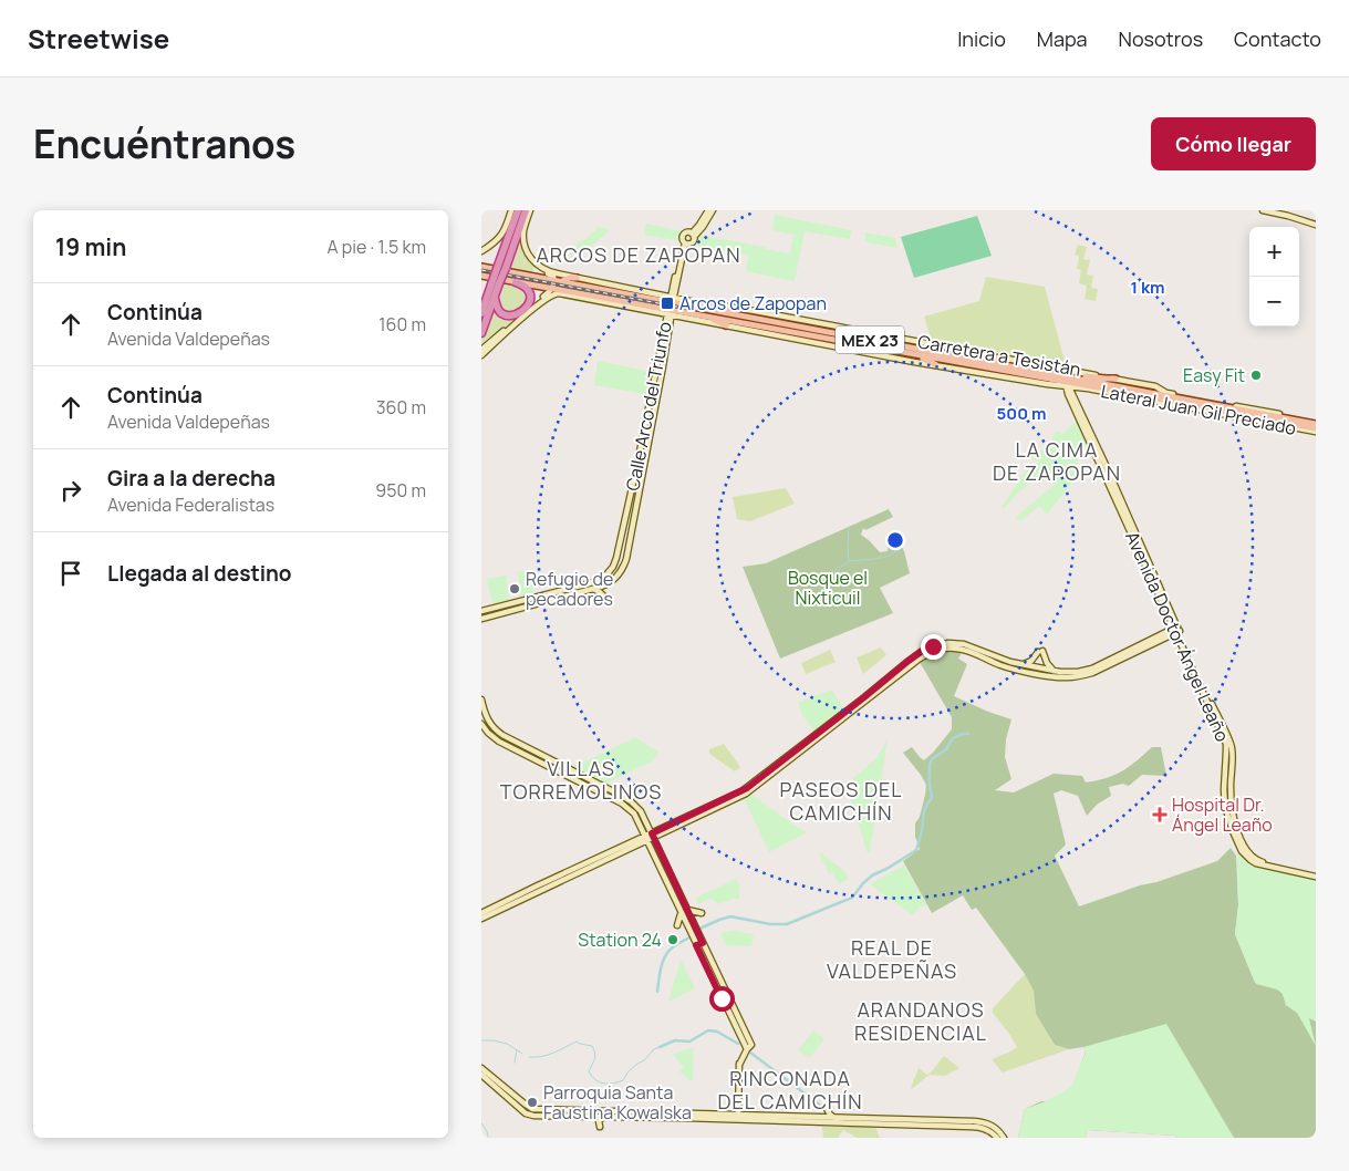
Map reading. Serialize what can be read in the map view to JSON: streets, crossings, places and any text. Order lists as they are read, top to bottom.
{
  "streets": {
    "main road": ["MEX 23", "Carretera a Tesistán"],
    "street": ["Calle Arco del Triunfo", "Lateral Juan Gil Preciado", "Avenida Doctor Ángel Leaño"]
  },
  "crossings": [
    ["MEX 23", "Carretera a Tesistán"],
    ["Carretera a Tesistán", "Calle Arco del Triunfo"],
    ["Carretera a Tesistán", "Lateral Juan Gil Preciado"],
    ["Carretera a Tesistán", "Avenida Doctor Ángel Leaño"]
  ],
  "districts": [
    "ARCOS DE ZAPOPAN",
    "LA CIMA DE ZAPOPAN",
    "VILLAS TORREMOLINOS",
    "PASEOS DEL CAMICHÍN",
    "REAL DE VALDEPEÑAS",
    "ARANDANOS RESIDENCIAL",
    "RINCONADA DEL CAMICHÍN"
  ],
  "parks": ["Bosque el Nixticuil"],
  "places": {
    "transit": ["Arcos de Zapopan"],
    "other": [
      "Easy Fit",
      "Refugio de pecadores",
      "Station 24",
      "Parroquia Santa Faustina Kowalska"
    ],
    "health": ["Hospital Dr. Ángel Leaño"]
  },
  "page": {
    "header": "Streetwise",
    "nav": [
      "Inicio",
      "Mapa",
      "Nosotros",
      "Contacto"
    ],
    "title": "Encuéntranos",
    "buttons": "Cómo llegar",
    "heading": ["19 min", "A pie · 1.5 km"],
    "map_buttons": ["+", "−"],
    "list": [
      ["Continúa", "Avenida Valdepeñas", "160 m"],
      ["Continúa", "Avenida Valdepeñas", "360 m"],
      ["Gira a la derecha", "Avenida Federalistas", "950 m"],
      "Llegada al destino"
    ]
  },
  "rings": ["1 km", "500 m"]
}
